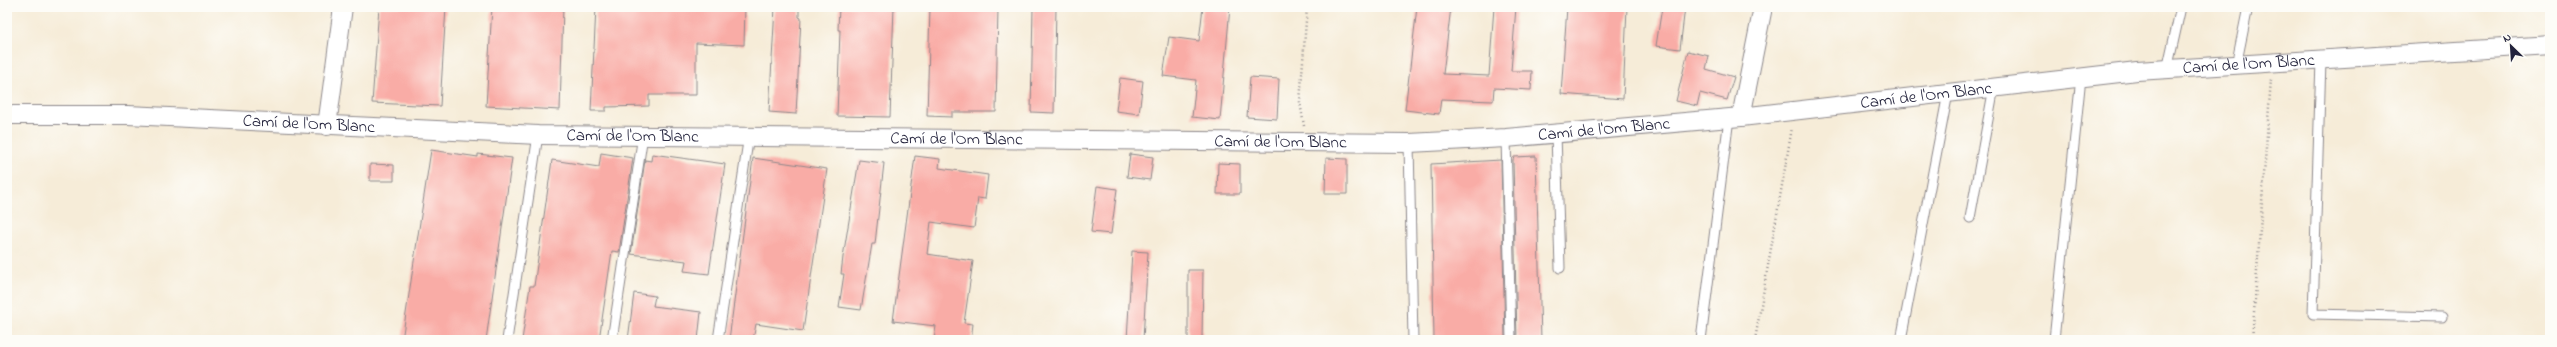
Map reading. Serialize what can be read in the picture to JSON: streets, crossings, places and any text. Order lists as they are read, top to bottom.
{
  "streets": {
    "street": ["Camí de l'Om Blanc"]
  },
  "north": "top left"
}
